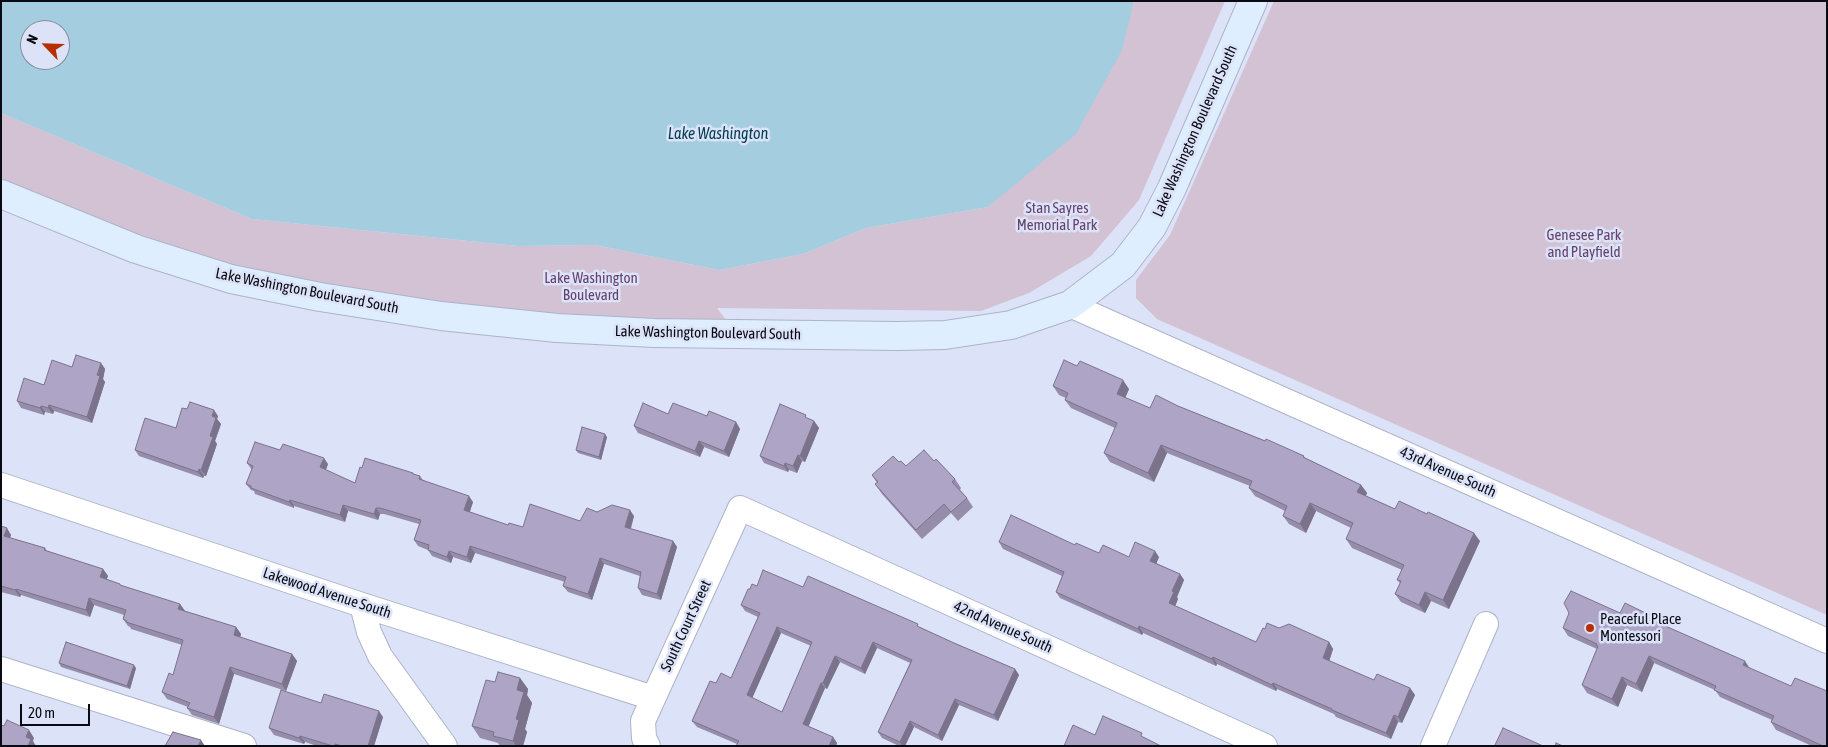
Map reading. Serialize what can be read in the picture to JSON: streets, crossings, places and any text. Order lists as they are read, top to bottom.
{
  "streets": {
    "main road": ["Lake Washington Boulevard South"],
    "street": [
      "43rd Avenue South",
      "Lakewood Avenue South",
      "South Court Street",
      "42nd Avenue South"
    ]
  },
  "crossings": [
    ["Lake Washington Boulevard South", "43rd Avenue South"],
    ["Lakewood Avenue South", "South Court Street"],
    ["South Court Street", "42nd Avenue South"]
  ],
  "water": ["Lake Washington"],
  "parks": ["Stan Sayres Memorial Park", "Genesee Park and Playfield", "Lake Washington Boulevard"],
  "places": ["Peaceful Place Montessori"],
  "scale_bar": "20 m",
  "north": "top left"
}
